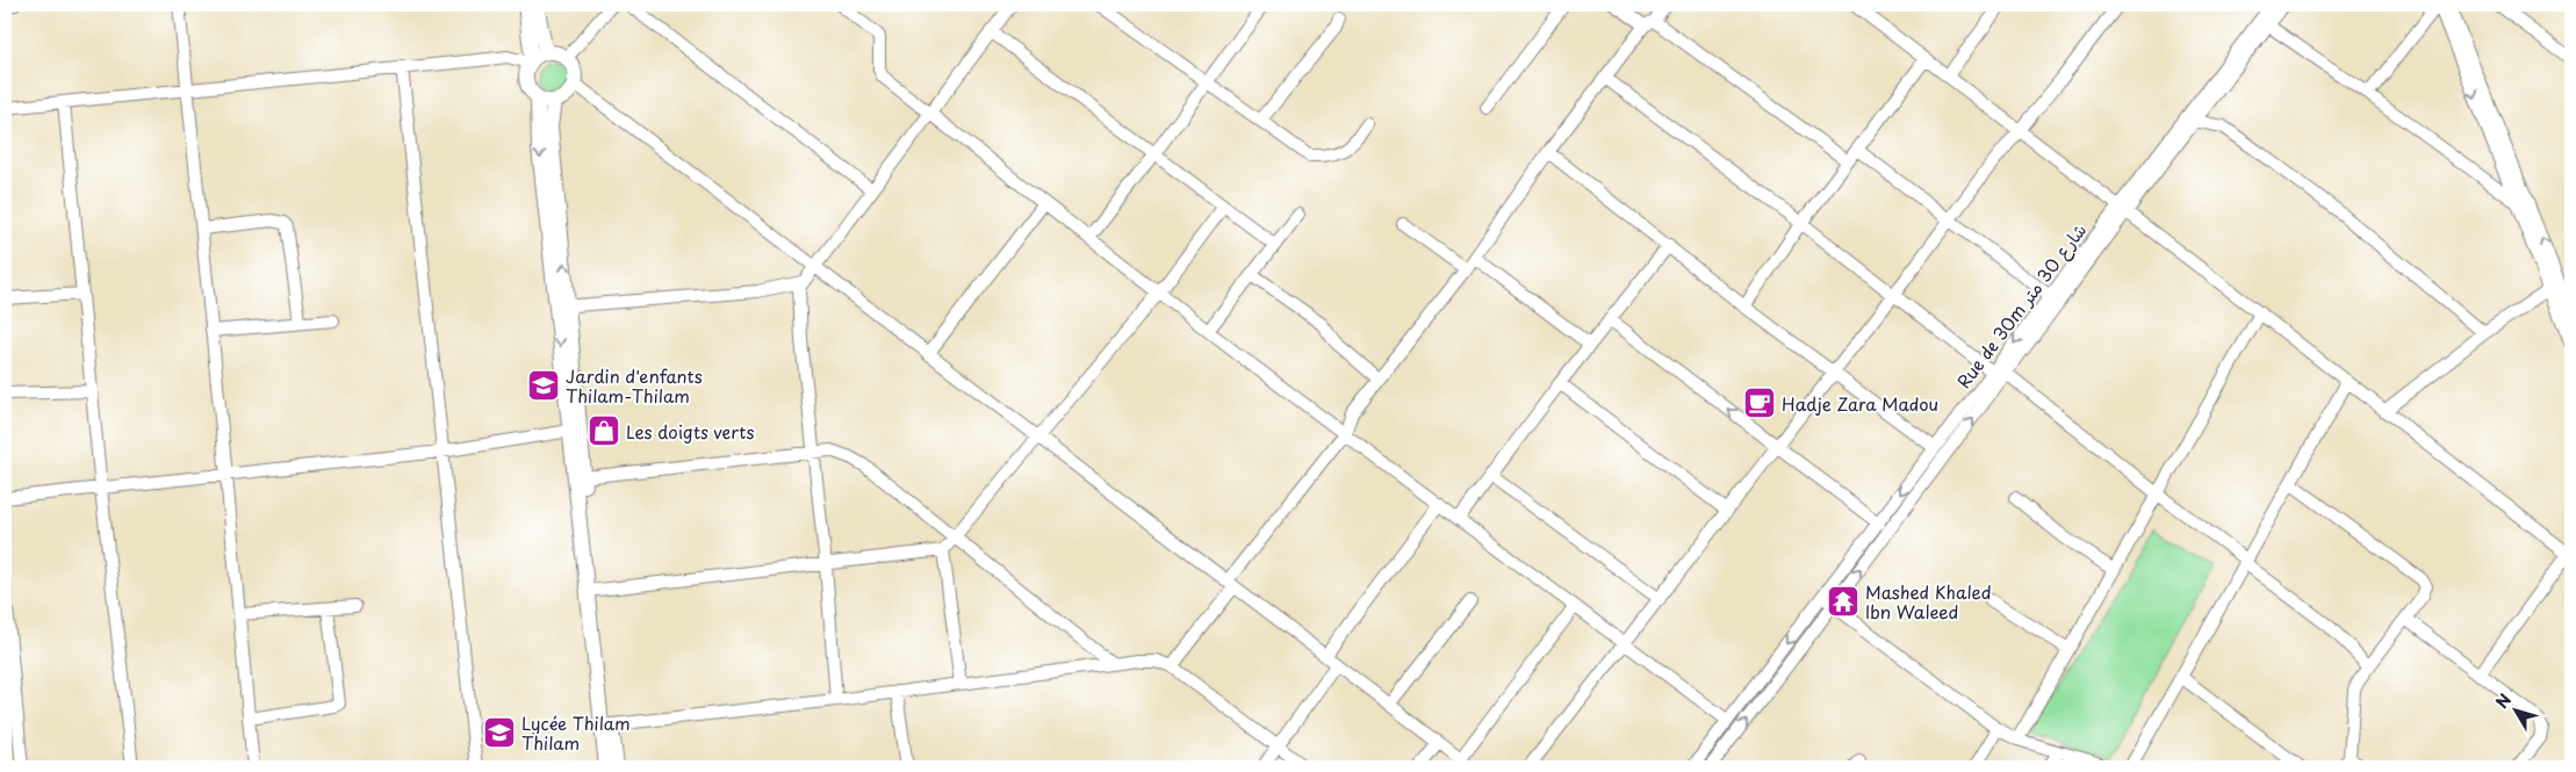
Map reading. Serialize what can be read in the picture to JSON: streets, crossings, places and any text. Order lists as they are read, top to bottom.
{
  "streets": {
    "street": ["Rue de 30m شارع 30 متر"]
  },
  "places": {
    "school or university": ["Jardin d'enfants Thilam-Thilam", "Lycée Thilam Thilam"],
    "cafe": ["Hadje Zara Madou"],
    "shop": ["Les doigts verts"],
    "temple": ["Mashed Khaled Ibn Waleed"]
  },
  "north": "top left"
}
